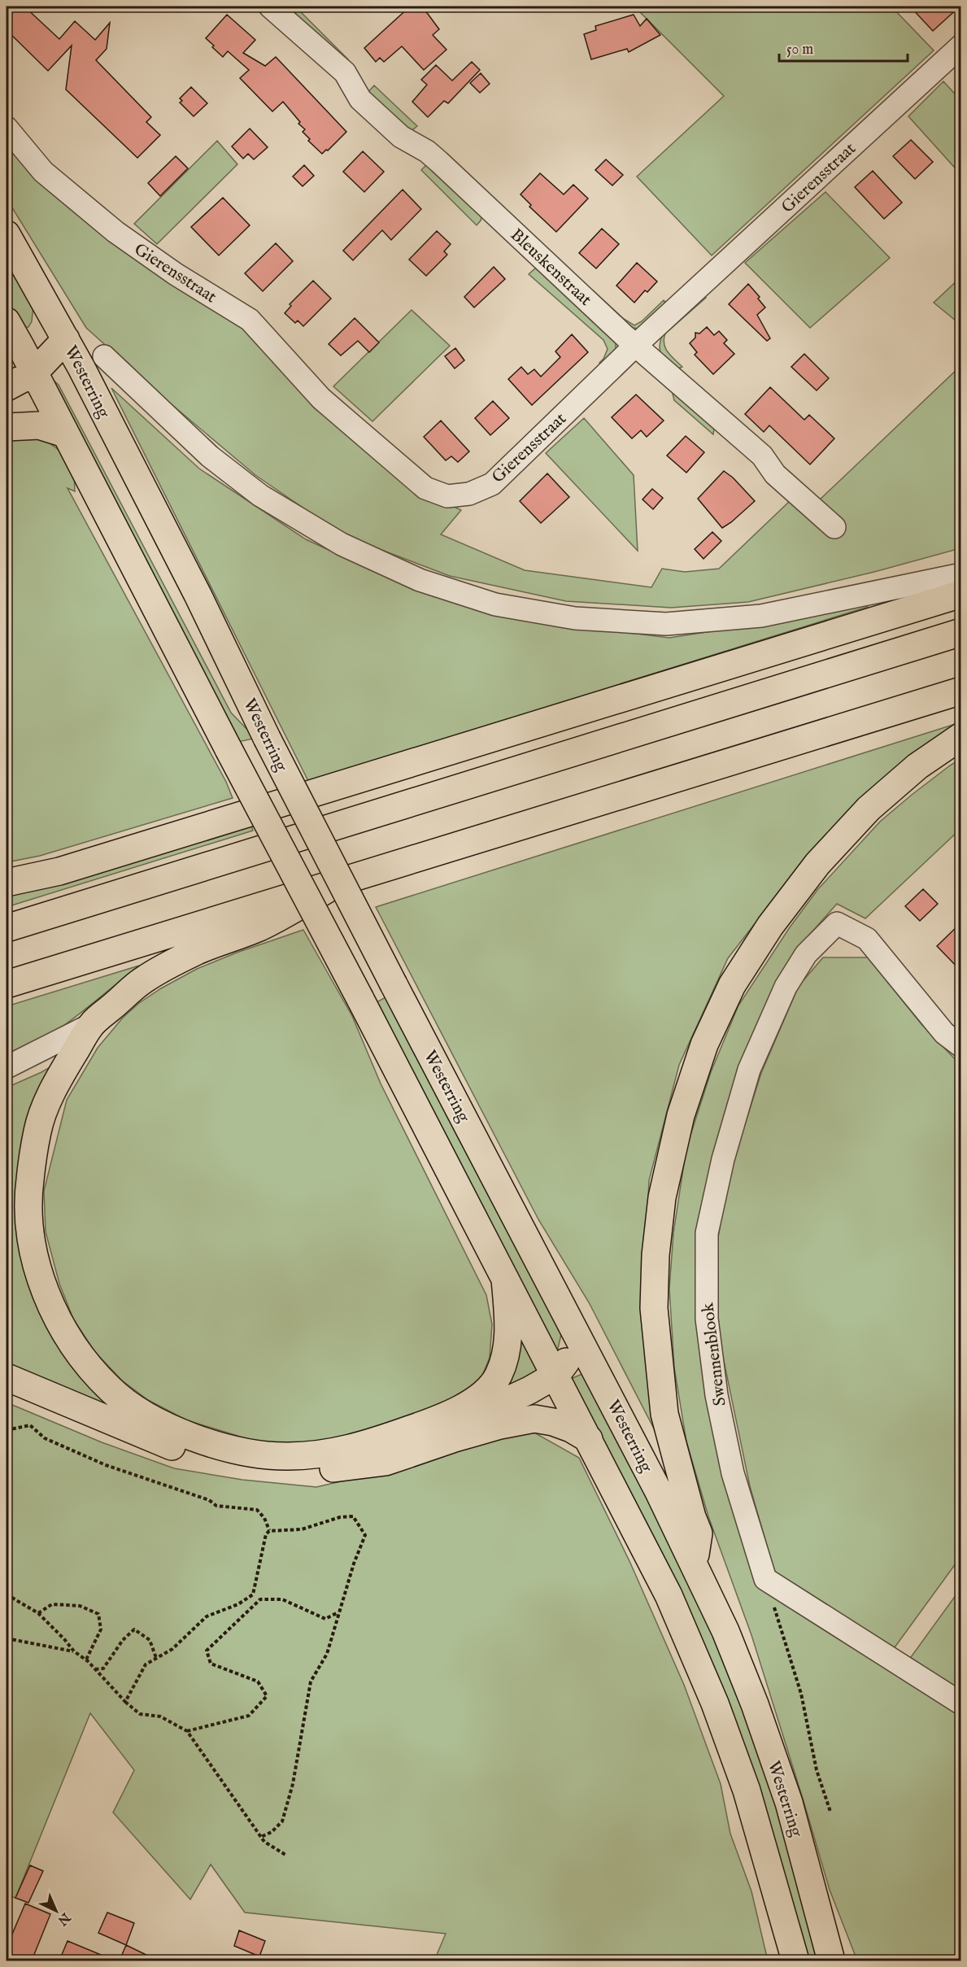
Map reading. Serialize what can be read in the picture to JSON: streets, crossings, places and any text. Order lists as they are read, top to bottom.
{
  "streets": {
    "highway": ["Westerring"],
    "street": ["Gierensstraat", "Bleuskenstraat", "Swennenblook"]
  },
  "crossings": [
    ["Gierensstraat", "Bleuskenstraat"]
  ],
  "scale_bar": "50 m",
  "north": "bottom right"
}
